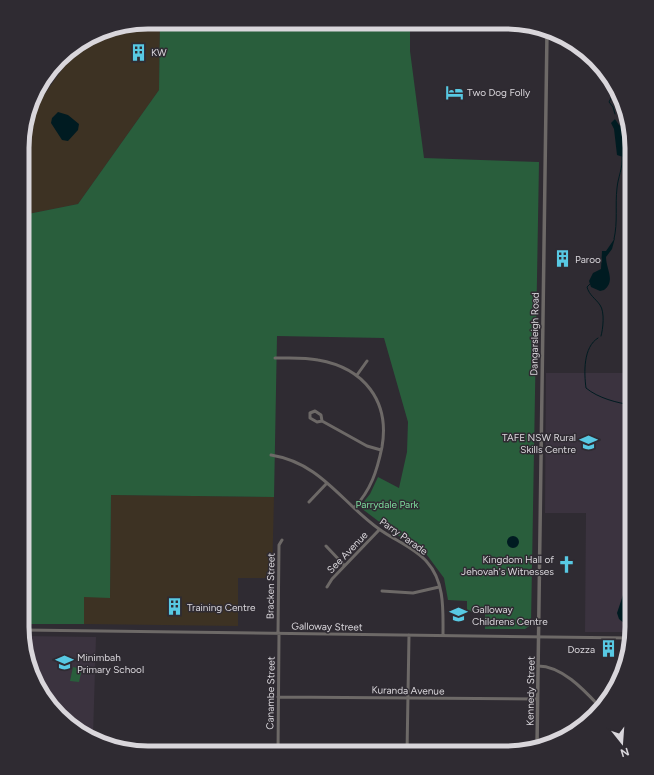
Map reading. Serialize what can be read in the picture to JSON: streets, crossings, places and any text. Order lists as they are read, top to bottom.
{
  "streets": {
    "street": [
      "Dangarsleigh Road",
      "Parry Parade",
      "See Avenue",
      "Bracken Street",
      "Galloway Street",
      "Kuranda Avenue",
      "Kennedy Street",
      "Canambe Street"
    ]
  },
  "crossings": [
    ["Dangarsleigh Road", "Galloway Street"],
    ["Dangarsleigh Road", "Kennedy Street"],
    ["Parry Parade", "See Avenue"],
    ["Parry Parade", "Galloway Street"],
    ["Bracken Street", "Galloway Street"],
    ["Bracken Street", "Canambe Street"],
    ["Galloway Street", "Kennedy Street"],
    ["Galloway Street", "Canambe Street"],
    ["Kuranda Avenue", "Kennedy Street"],
    ["Kuranda Avenue", "Canambe Street"]
  ],
  "parks": ["Parrydale Park"],
  "places": {
    "building": [
      "KW",
      "Paroo",
      "Training Centre",
      "Dozza"
    ],
    "hotel": ["Two Dog Folly"],
    "school or university": ["TAFE NSW Rural Skills Centre", "Galloway Childrens Centre", "Minimbah Primary School"],
    "church": ["Kingdom Hall of Jehovah's Witnesses"]
  },
  "north": "bottom"
}
